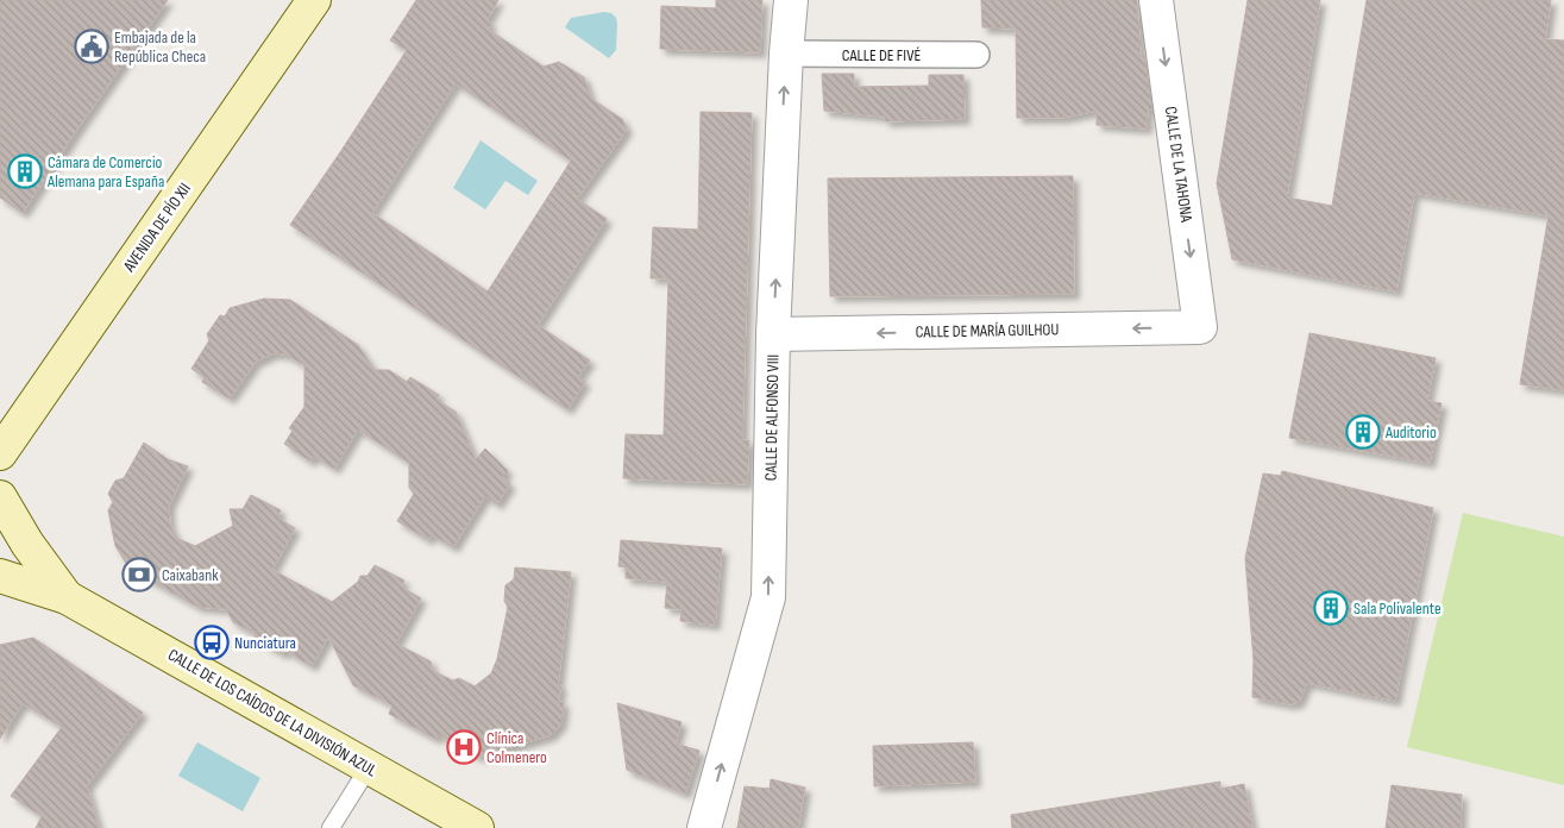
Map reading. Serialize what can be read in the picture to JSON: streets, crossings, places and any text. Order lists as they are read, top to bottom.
{
  "streets": {
    "main road": ["AVENIDA DE PÍO XII", "CALLE DE LOS CAÍDOS DE LA DIVISIÓN AZUL"],
    "street": [
      "CALLE DE FIVÉ",
      "CALLE DE LA TAHONA",
      "CALLE DE MARÍA GUILHOU",
      "CALLE DE ALFONSO VIII"
    ]
  },
  "crossings": [
    ["CALLE DE FIVÉ", "CALLE DE ALFONSO VIII"],
    ["CALLE DE LA TAHONA", "CALLE DE MARÍA GUILHOU"],
    ["CALLE DE MARÍA GUILHOU", "CALLE DE ALFONSO VIII"]
  ],
  "one_way": ["CALLE DE LA TAHONA", "CALLE DE MARÍA GUILHOU", "CALLE DE ALFONSO VIII"],
  "places": {
    "public building": ["Embajada de la República Checa"],
    "building": ["Cámara de Comercio Alemana para España", "Auditorio", "Sala Polivalente"],
    "bank": ["Caixabank"],
    "bus stop": ["Nunciatura"],
    "hospital": ["Clínica Colmenero"]
  }
}
